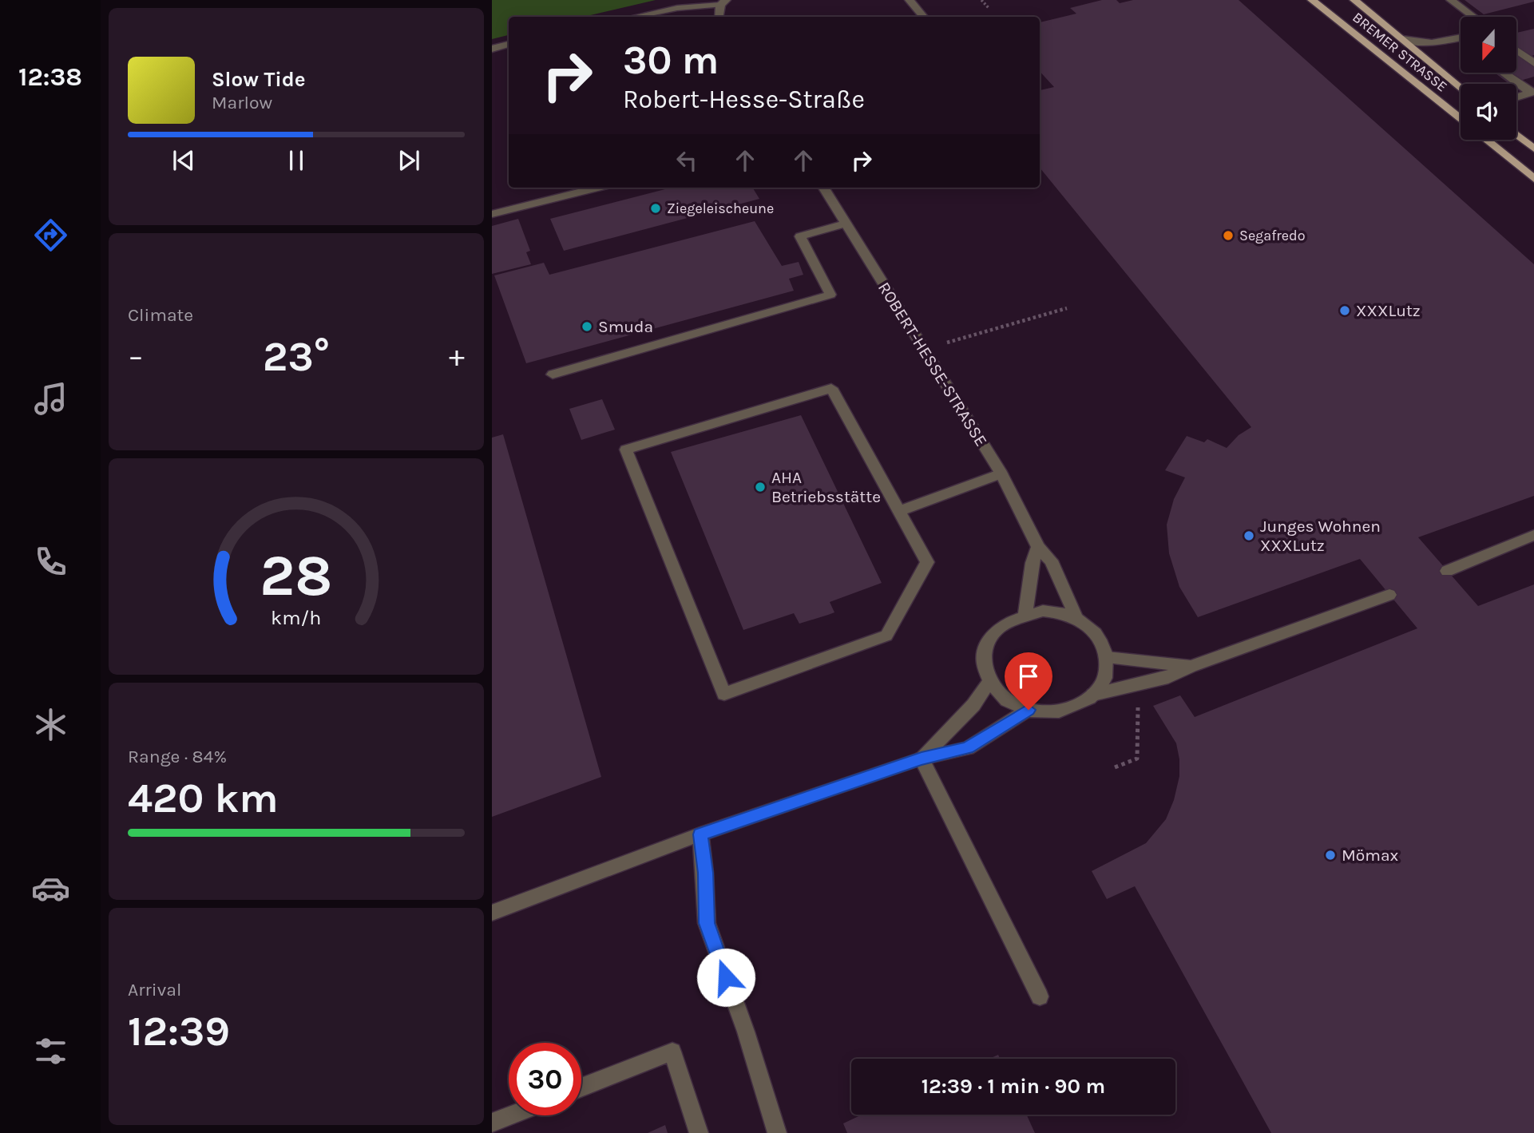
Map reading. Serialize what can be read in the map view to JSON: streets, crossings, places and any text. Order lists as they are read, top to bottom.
{
  "streets": {
    "main road": ["BREMER STRASSE"],
    "street": ["ROBERT-HESSE-STRASSE"]
  },
  "places": [
    "Ziegeleischeune",
    "Segafredo",
    "XXXLutz",
    "Smuda",
    "AHA Betriebsstätte",
    "Junges Wohnen XXXLutz",
    "Mömax"
  ],
  "north": "bottom",
  "page": {
    "tabs": "12:38",
    "turn": ["30 m", "Robert-Hesse-Straße"],
    "song": ["Slow Tide", "Marlow"],
    "tile": [
      "Climate",
      ["Range · 84%", "420 km"],
      ["Arrival", "12:39"]
    ],
    "heat": ["−", "23°", "+"],
    "limit": "30",
    "trip": "12:39 · 1 min · 90 m",
    "gauge": ["28", "km/h"]
  }
}
